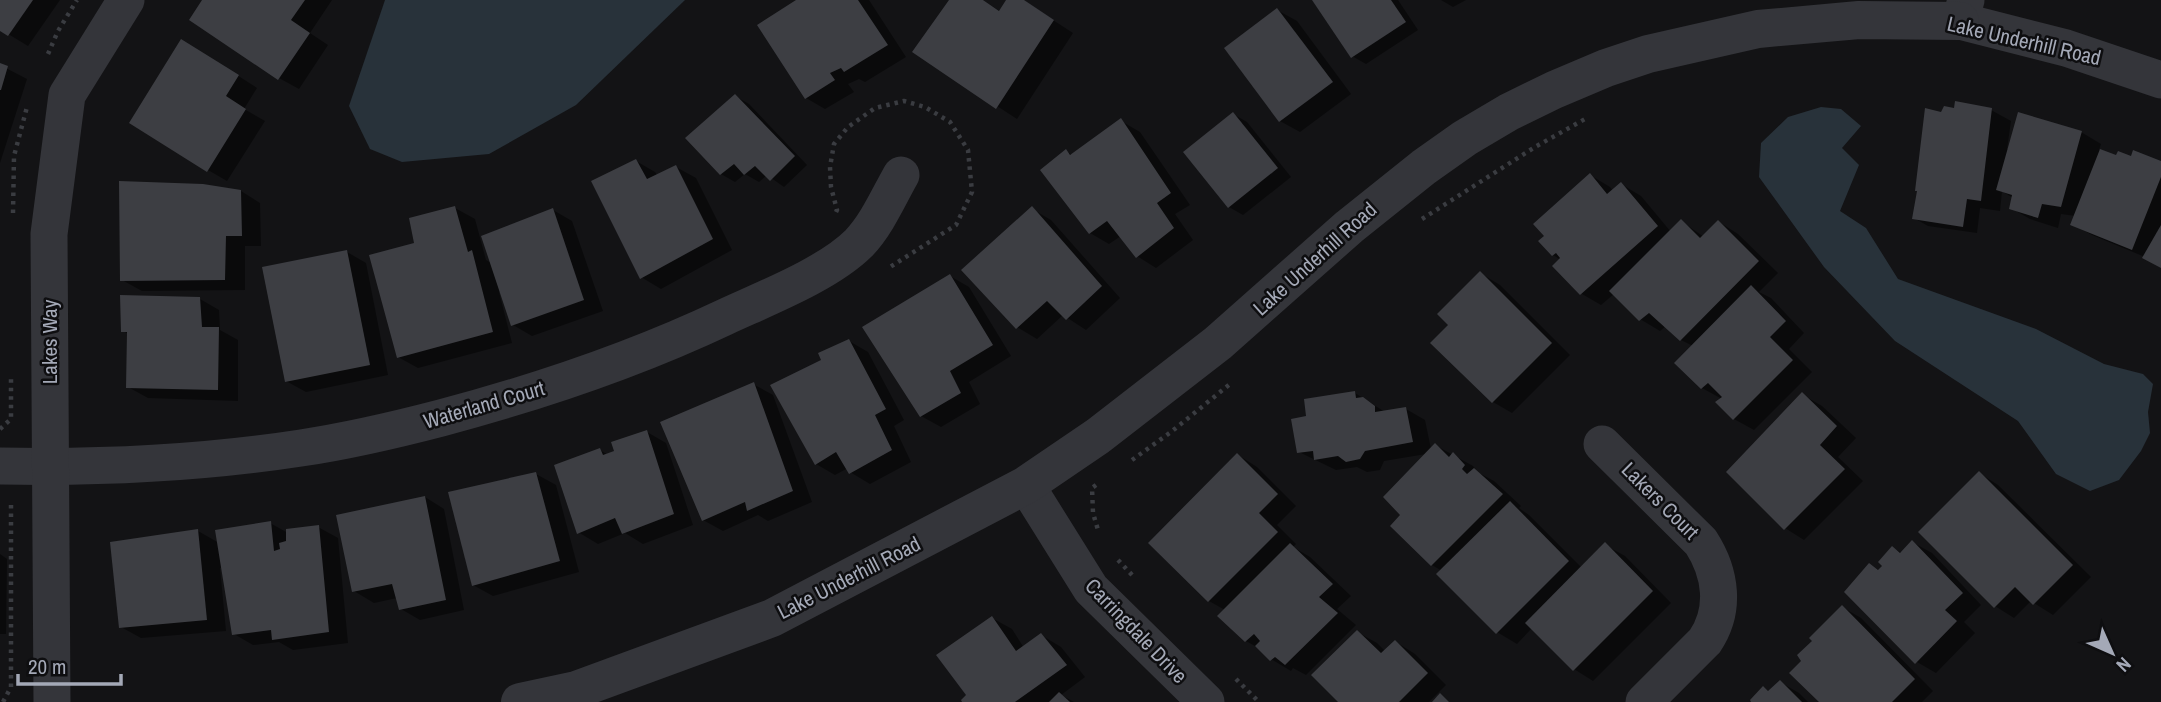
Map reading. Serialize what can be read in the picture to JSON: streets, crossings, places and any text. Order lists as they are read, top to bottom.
{
  "streets": {
    "street": [
      "Lake Underhill Road",
      "Lakes Way",
      "Waterland Court",
      "Lakers Court",
      "Carringdale Drive"
    ]
  },
  "crossings": [
    ["Lake Underhill Road", "Carringdale Drive"],
    ["Lakes Way", "Waterland Court"]
  ],
  "scale_bar": "20 m",
  "north": "bottom right"
}
